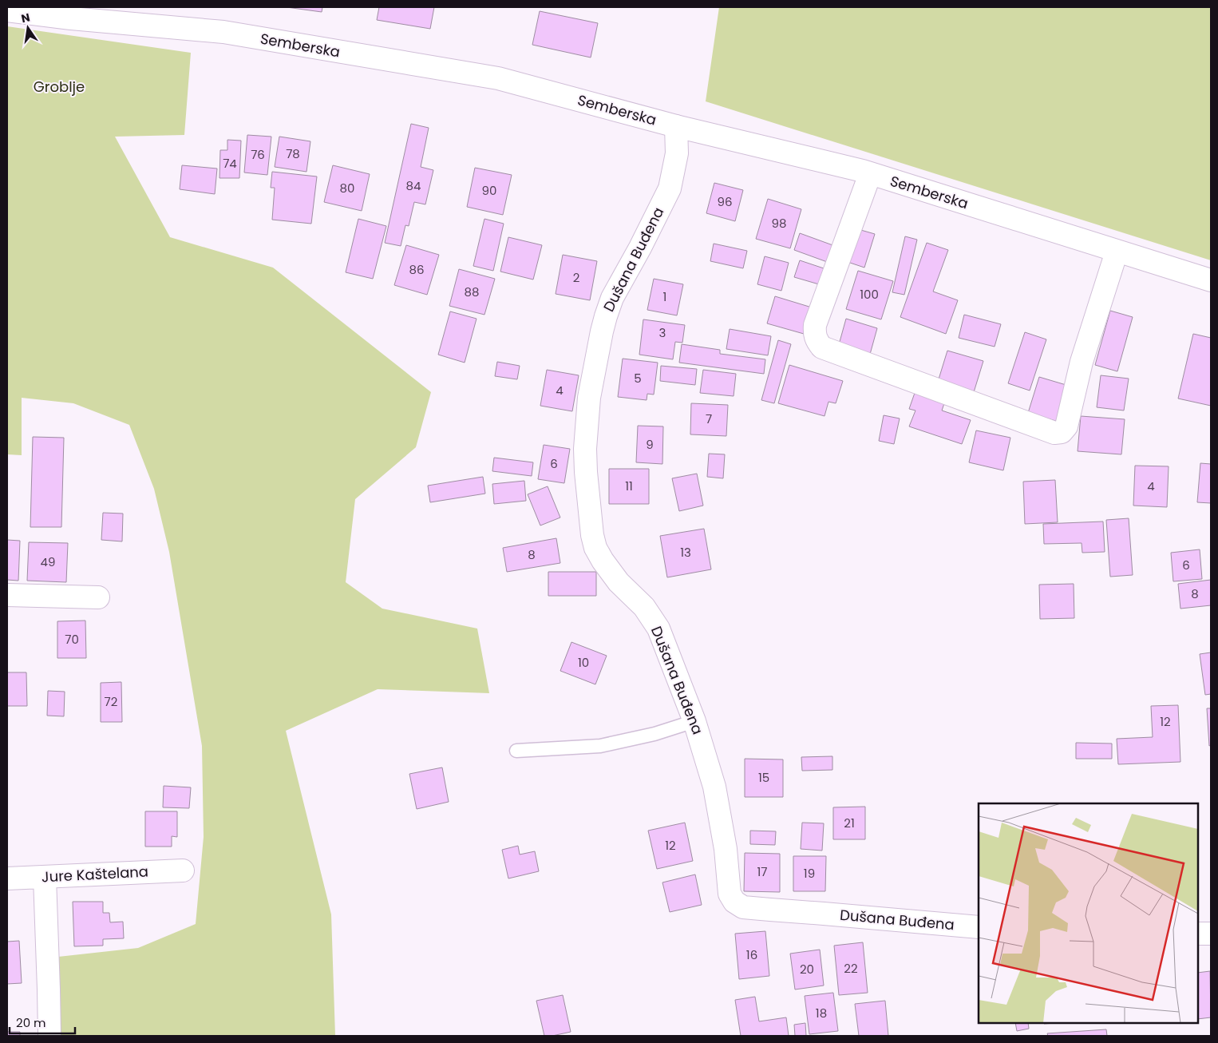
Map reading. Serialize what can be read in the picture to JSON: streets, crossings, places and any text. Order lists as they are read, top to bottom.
{
  "streets": {
    "street": ["Semberska", "Dušana Buđena", "Jure Kaštelana"]
  },
  "crossings": [
    ["Semberska", "Dušana Buđena"]
  ],
  "parks": ["Groblje"],
  "house_numbers": [
    "78",
    "76",
    "74",
    "84",
    "80",
    "90",
    "96",
    "98",
    "86",
    "2",
    "88",
    "100",
    "1",
    "3",
    "5",
    "4",
    "7",
    "9",
    "6",
    "11",
    "4",
    "13",
    "8",
    "49",
    "6",
    "8",
    "70",
    "10",
    "72",
    "12",
    "15",
    "21",
    "12",
    "17",
    "19",
    "16",
    "22",
    "20",
    "18"
  ],
  "scale_bar": "20 m",
  "north": "top"
}
